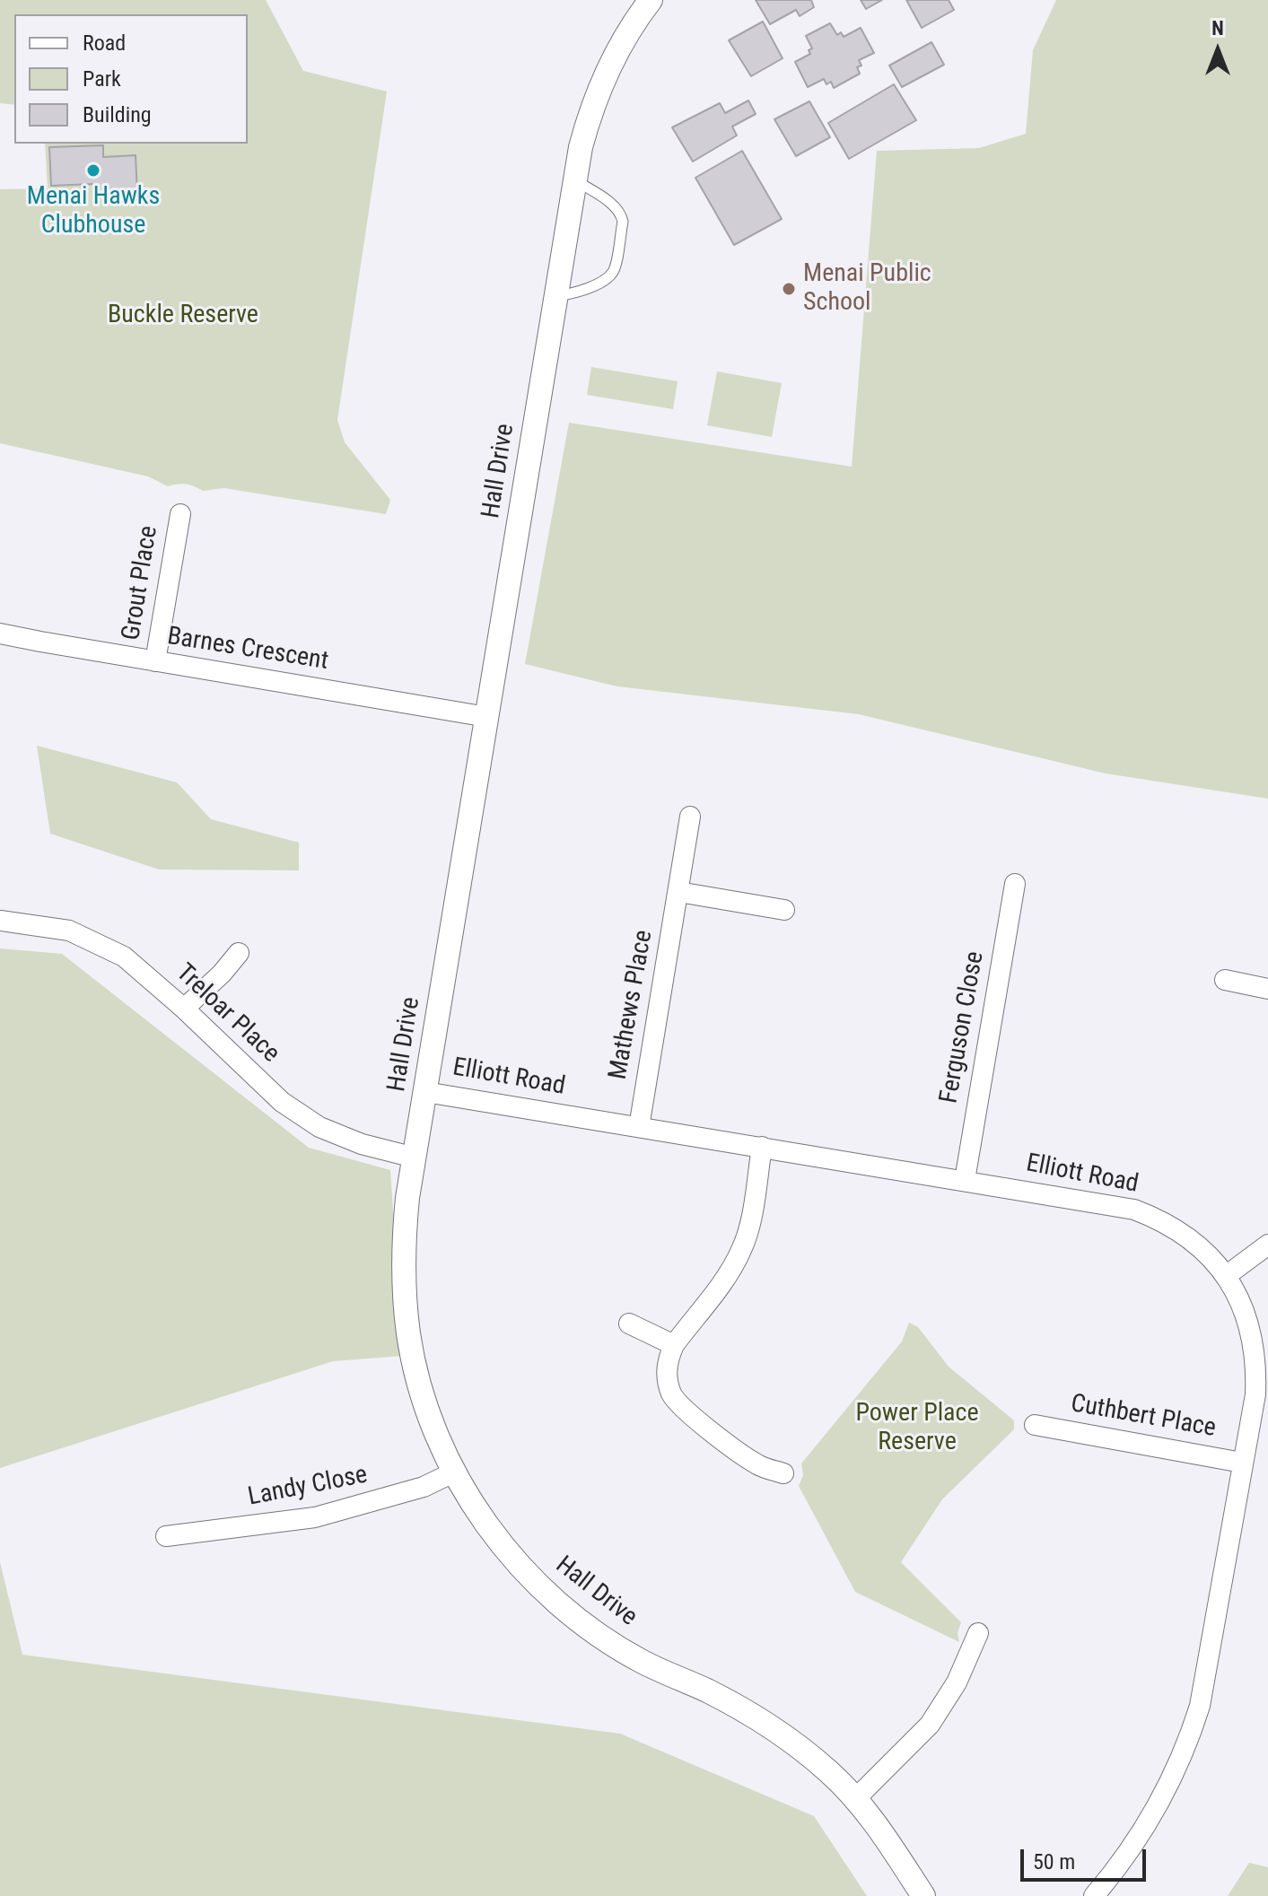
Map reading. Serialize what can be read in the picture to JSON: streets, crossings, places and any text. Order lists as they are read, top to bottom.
{
  "streets": {
    "street": [
      "Hall Drive",
      "Grout Place",
      "Barnes Crescent",
      "Mathews Place",
      "Treloar Place",
      "Ferguson Close",
      "Elliott Road",
      "Cuthbert Place",
      "Landy Close"
    ]
  },
  "crossings": [
    ["Hall Drive", "Barnes Crescent"],
    ["Hall Drive", "Treloar Place"],
    ["Hall Drive", "Elliott Road"],
    ["Hall Drive", "Landy Close"],
    ["Grout Place", "Barnes Crescent"],
    ["Mathews Place", "Elliott Road"],
    ["Ferguson Close", "Elliott Road"],
    ["Elliott Road", "Cuthbert Place"]
  ],
  "parks": ["Buckle Reserve", "Power Place Reserve"],
  "places": ["Menai Hawks Clubhouse", "Menai Public School"],
  "legend": ["Road", "Park", "Building"],
  "scale_bar": "50 m",
  "north": "top"
}
